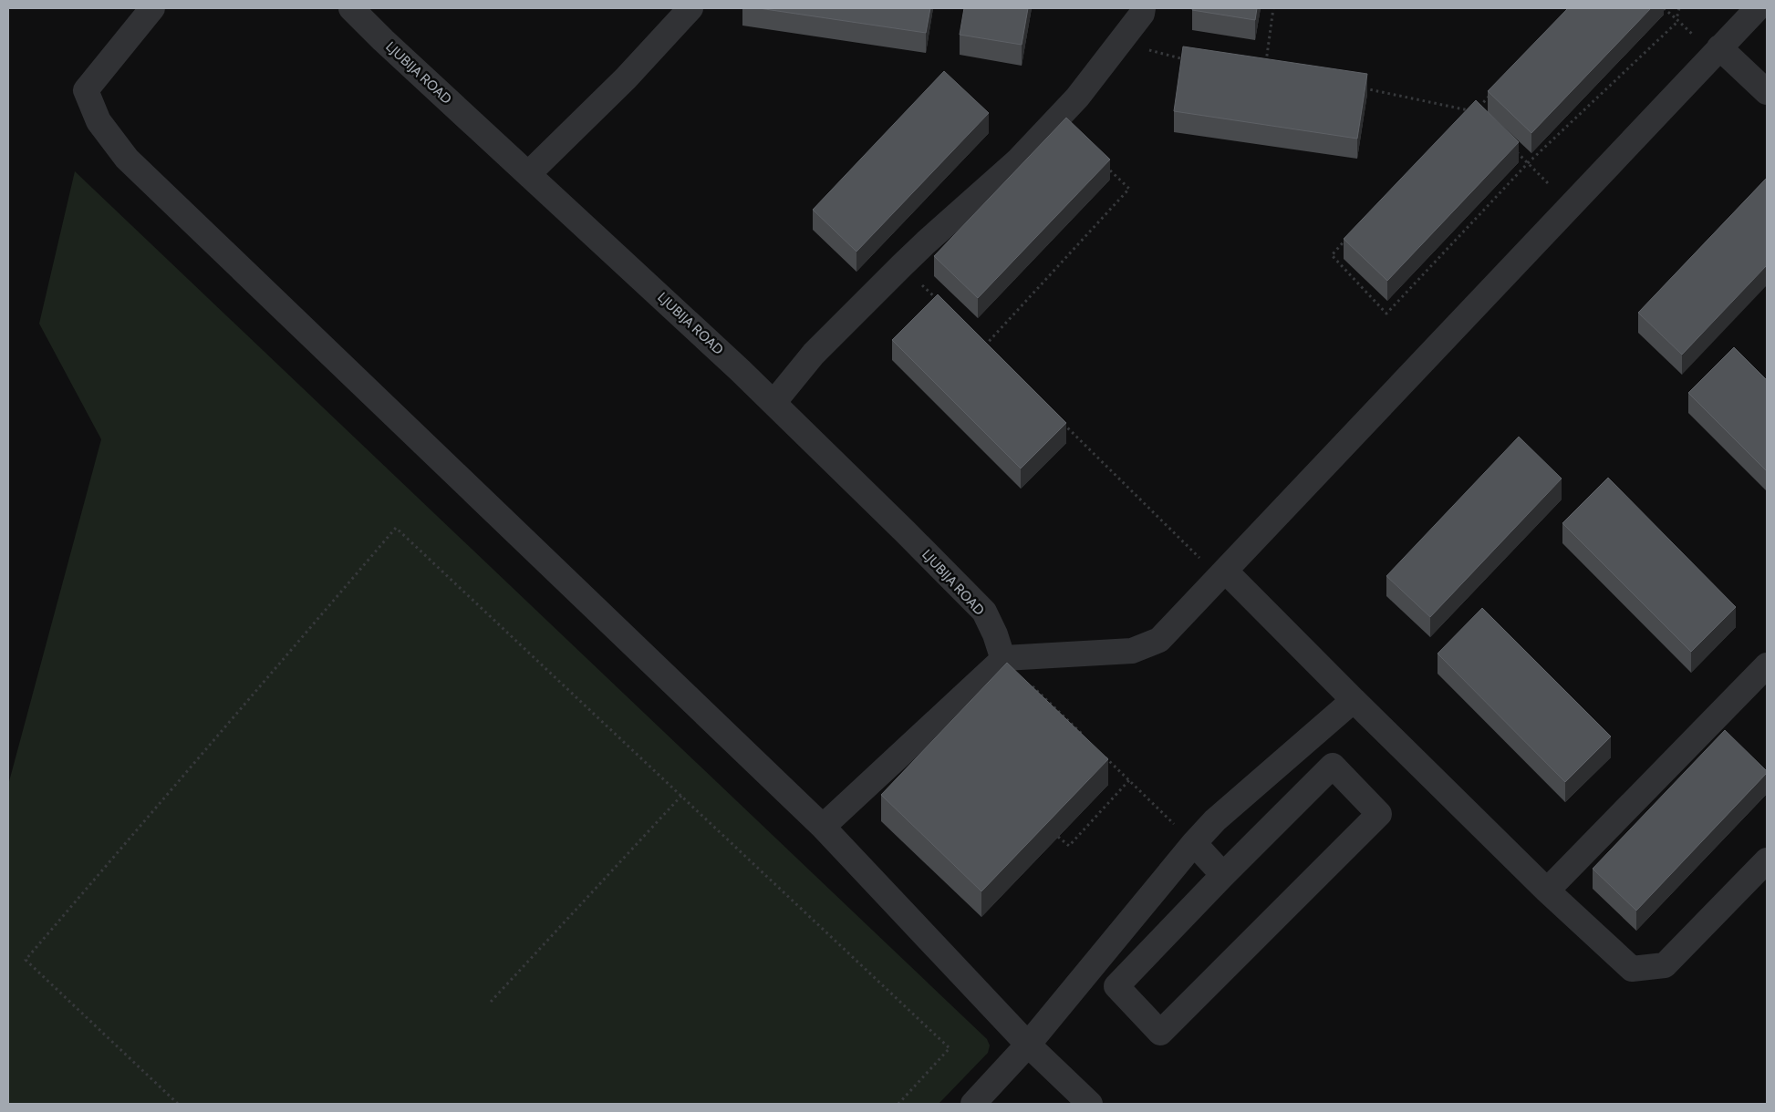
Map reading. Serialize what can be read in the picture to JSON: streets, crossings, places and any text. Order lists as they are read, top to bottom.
{
  "streets": {
    "lane": ["LJUBIJA ROAD"]
  }
}
